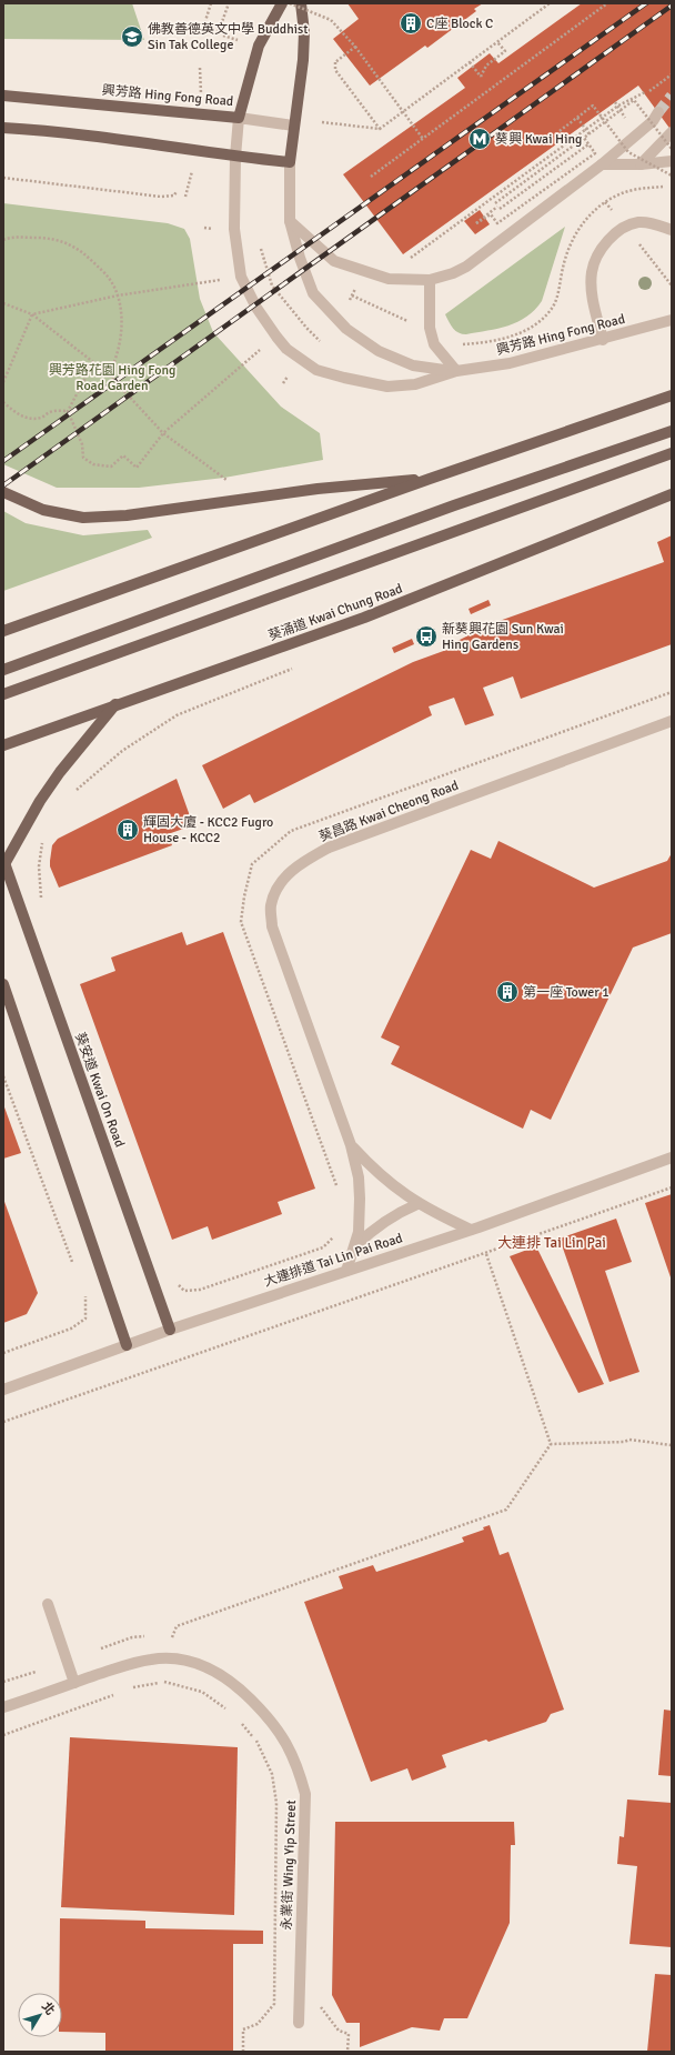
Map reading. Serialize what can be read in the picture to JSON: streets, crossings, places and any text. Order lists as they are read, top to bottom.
{
  "streets": {
    "main road": ["興芳路 Hing Fong Road", "葵涌道 Kwai Chung Road", "葵安道 Kwai On Road"],
    "street": ["葵昌路 Kwai Cheong Road", "大連排道 Tai Lin Pai Road", "永業街 Wing Yip Street"]
  },
  "crossings": [
    ["葵昌路 Kwai Cheong Road", "大連排道 Tai Lin Pai Road"],
    ["葵安道 Kwai On Road", "大連排道 Tai Lin Pai Road"]
  ],
  "districts": ["大連排 Tai Lin Pai"],
  "parks": ["興芳路花園 Hing Fong Road Garden"],
  "places": {
    "building": ["C座 Block C", "輝固大廈 - KCC2 Fugro House - KCC2", "第一座 Tower 1"],
    "school or university": ["佛教善德英文中學 Buddhist Sin Tak College"],
    "metro station": ["葵興 Kwai Hing"],
    "bus stop": ["新葵興花園 Sun Kwai Hing Gardens"]
  },
  "north": "top right"
}
